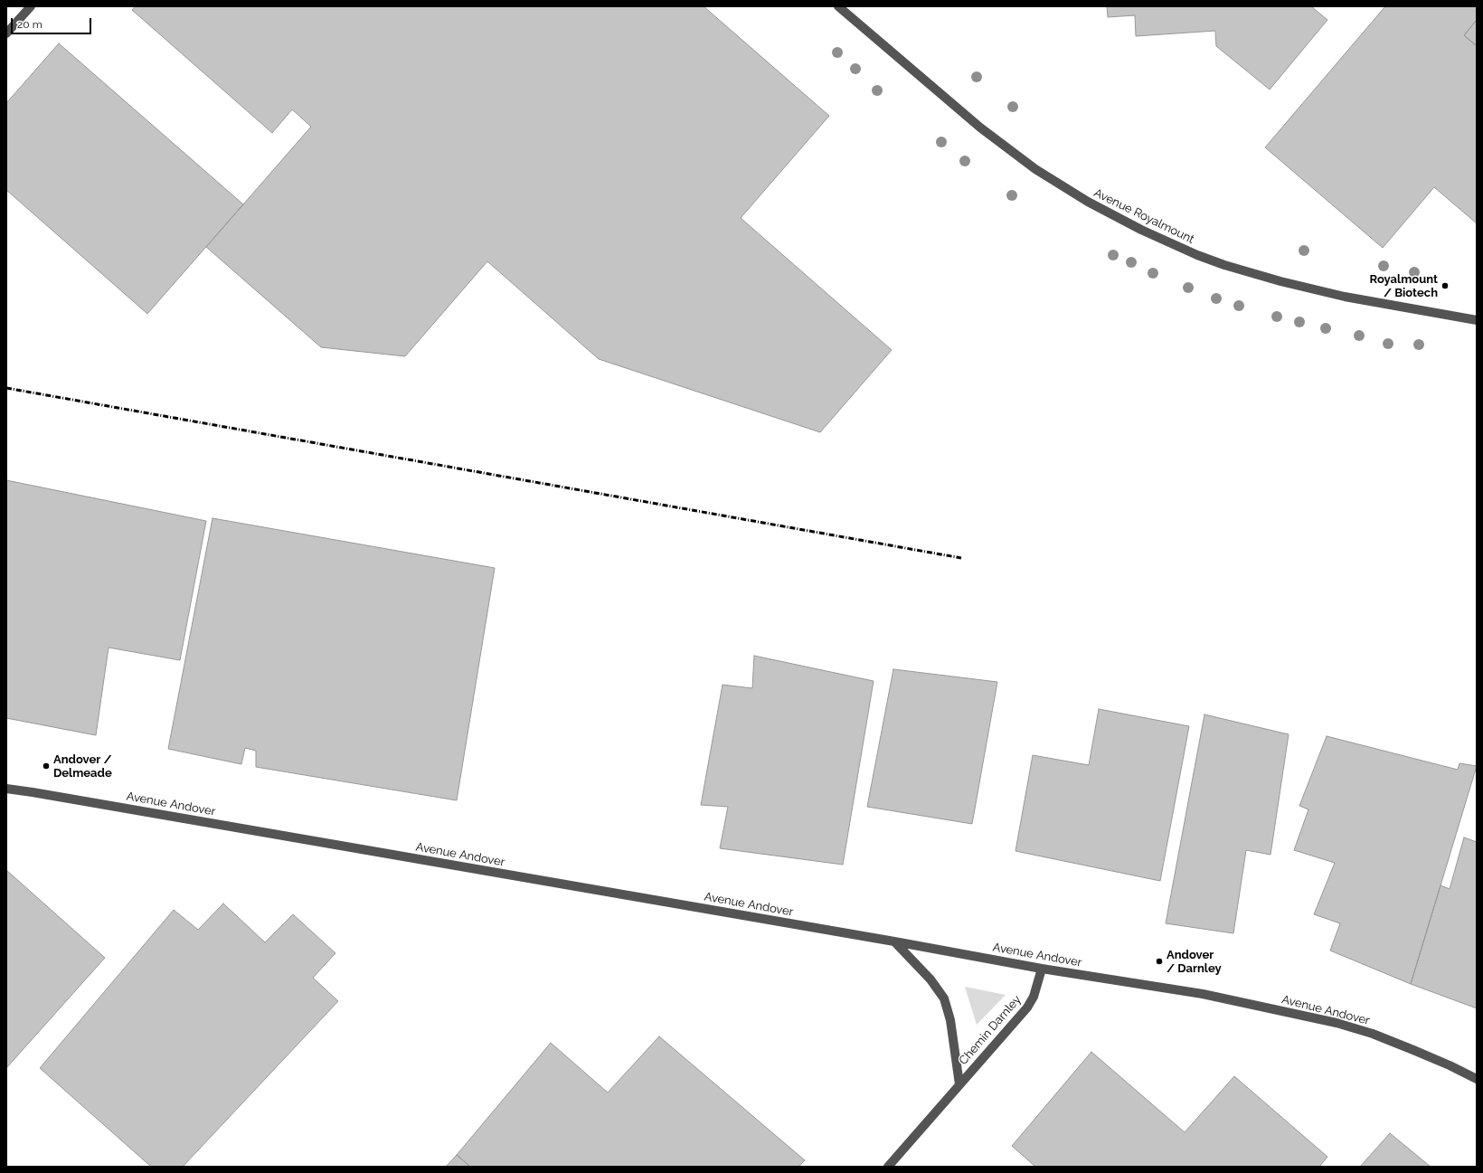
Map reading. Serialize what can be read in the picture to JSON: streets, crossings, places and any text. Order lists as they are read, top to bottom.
{
  "streets": {
    "street": ["Avenue Royalmount", "Avenue Andover", "Chemin Darnley"]
  },
  "crossings": [
    ["Avenue Andover", "Chemin Darnley"]
  ],
  "places": ["Royalmount / Biotech", "Andover / Delmeade", "Andover / Darnley"],
  "scale_bar": "20 m"
}
